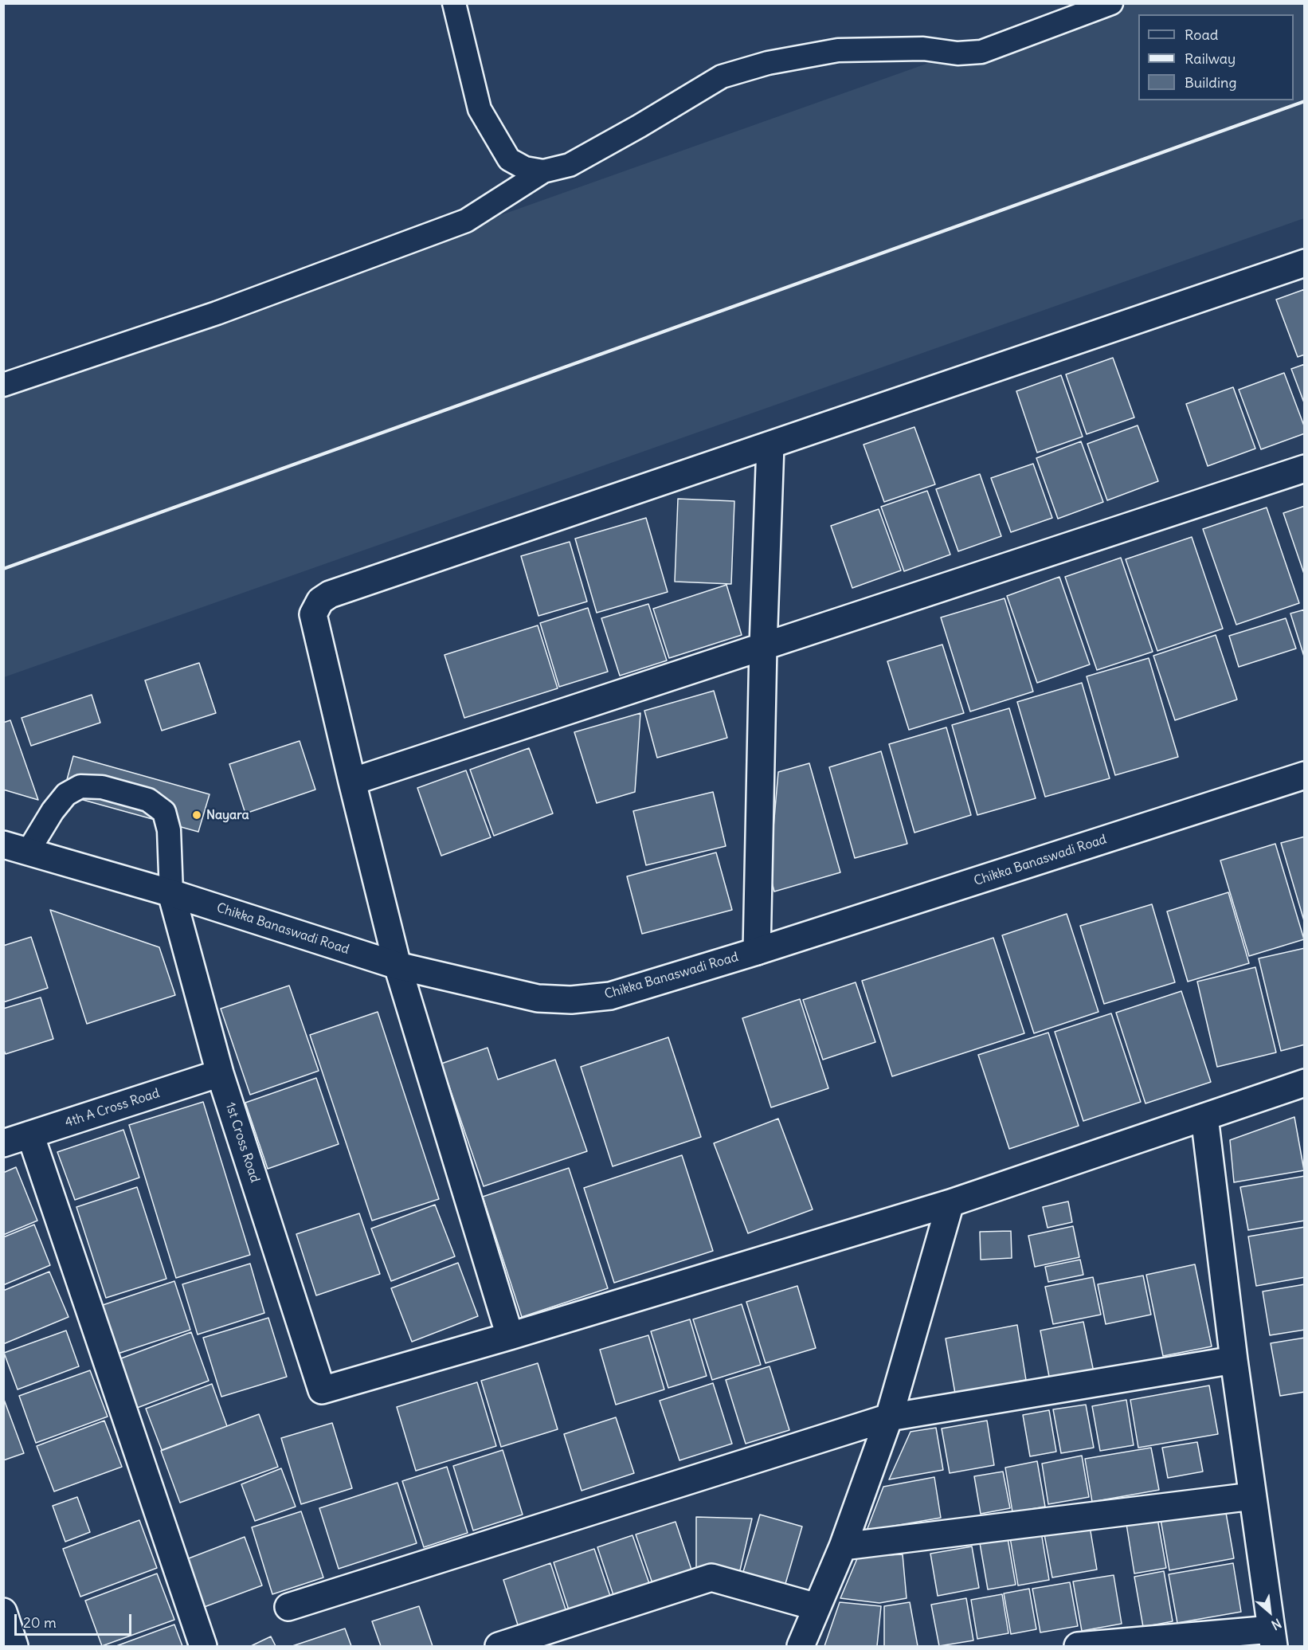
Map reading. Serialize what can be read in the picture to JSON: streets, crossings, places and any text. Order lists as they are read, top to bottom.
{
  "streets": {
    "street": ["Chikka Banaswadi Road", "4th A Cross Road", "1st Cross Road"]
  },
  "crossings": [
    ["Chikka Banaswadi Road", "1st Cross Road"],
    ["4th A Cross Road", "1st Cross Road"]
  ],
  "places": ["Nayara"],
  "legend": ["Road", "Railway", "Building"],
  "scale_bar": "20 m",
  "north": "bottom right"
}
